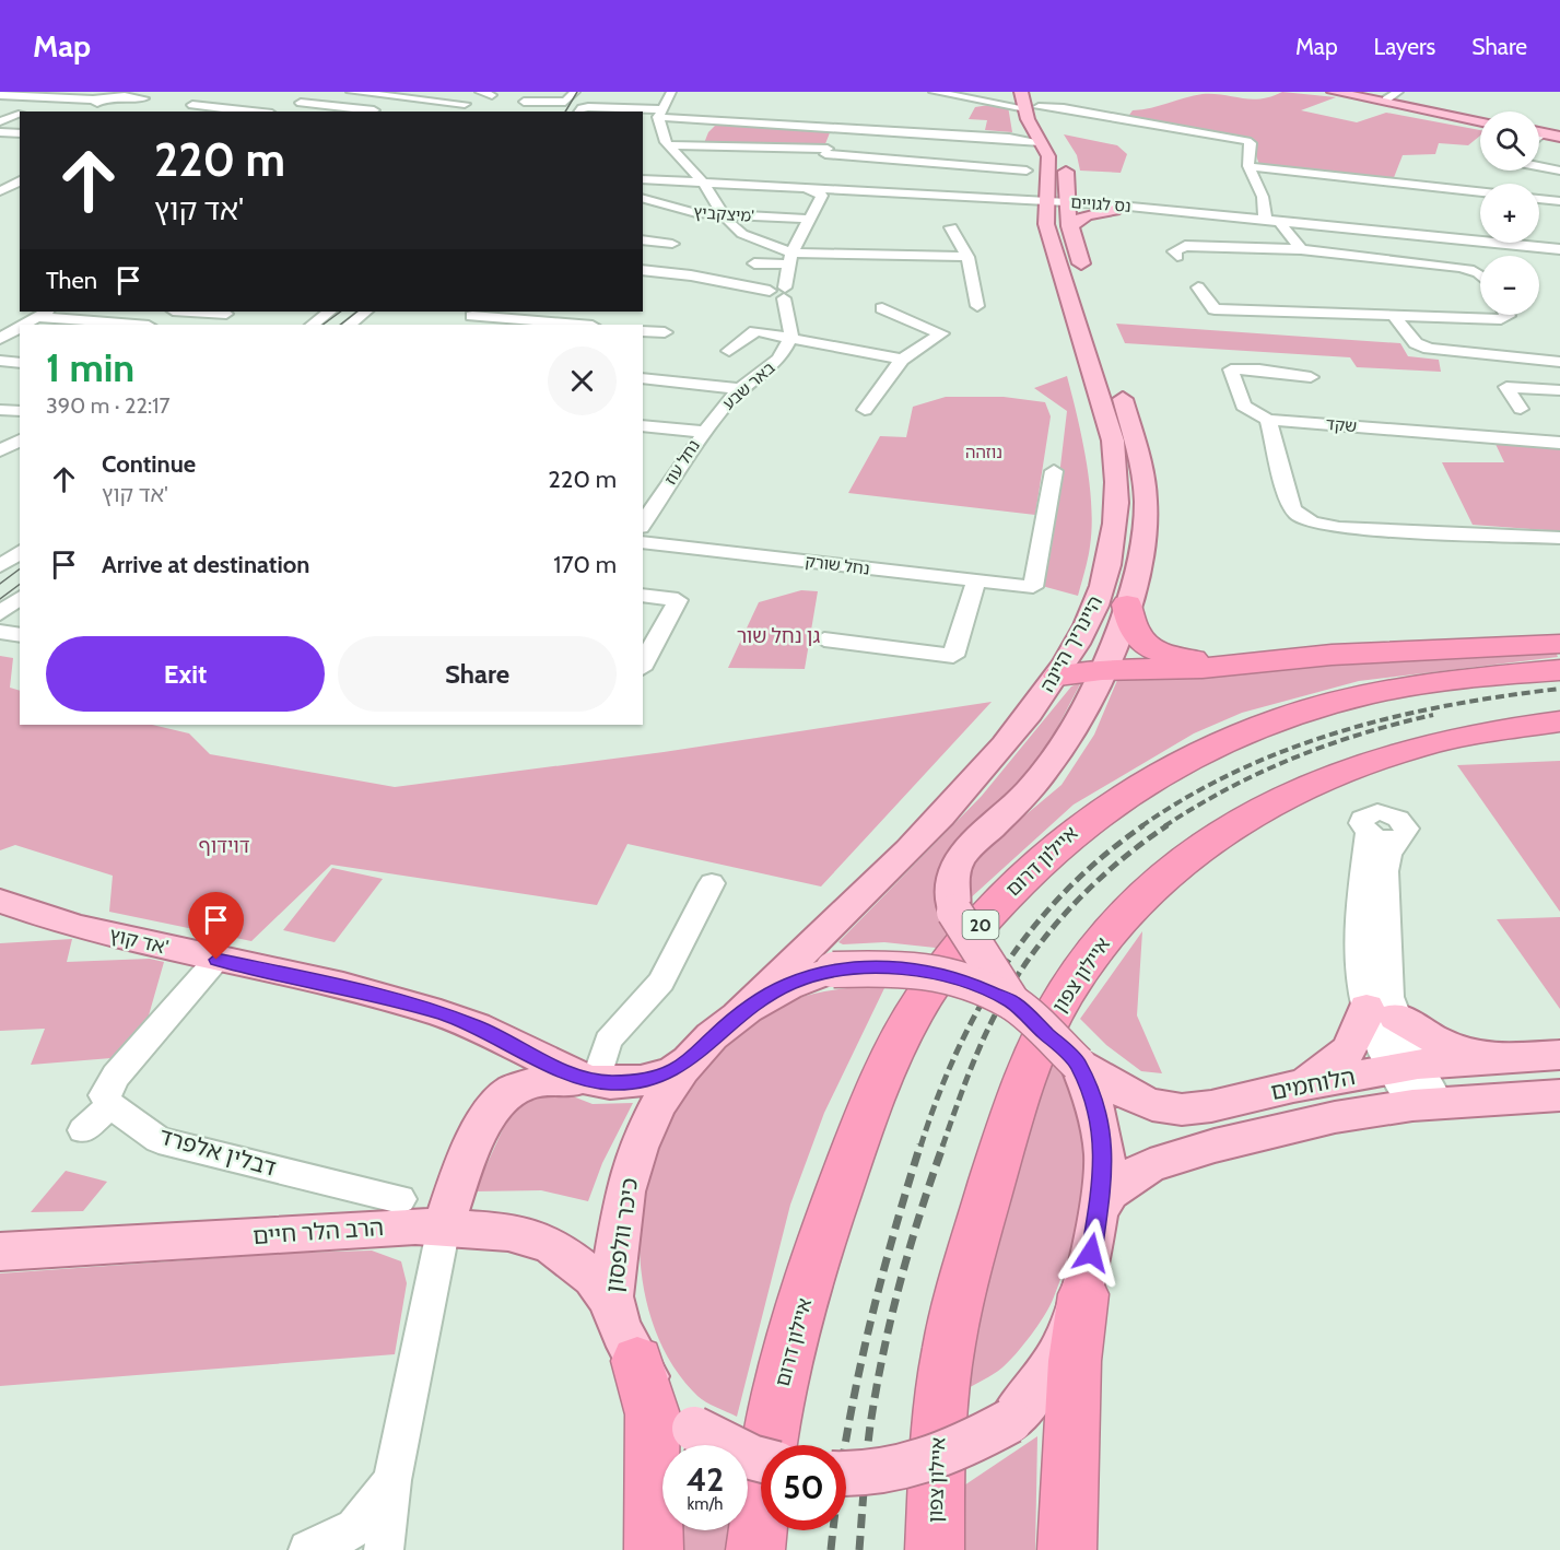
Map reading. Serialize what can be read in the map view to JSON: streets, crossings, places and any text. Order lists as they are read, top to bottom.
{
  "streets": {
    "highway": ["איילון דרום", "20", "איילון צפון"],
    "main road": [
      "היינריך היינה",
      "אד קוץ'",
      "הלוחמים",
      "הרב הלר חיים",
      "כיכר וולפסון"
    ],
    "street": [
      "נס לגויים",
      "מיצקביץ'",
      "באר שבע",
      "שקד",
      "נחל עוז",
      "נחל שורק",
      "דבלין אלפרד"
    ]
  },
  "crossings": [
    ["נס לגויים", "היינריך היינה"],
    ["באר שבע", "נחל עוז"],
    ["היינריך היינה", "כיכר וולפסון"],
    ["אד קוץ'", "כיכר וולפסון"],
    ["הלוחמים", "כיכר וולפסון"],
    ["הרב הלר חיים", "כיכר וולפסון"]
  ],
  "parks": ["נוזהה", "גן נחל שור", "דוידוף"],
  "page": {
    "header": "Map",
    "nav": ["Map", "Layers", "Share"],
    "map_buttons": ["+", "−"],
    "turn": ["220 m", "אד קוץ'"],
    "then": "Then",
    "heading": ["1 min", "390 m · 22:17"],
    "list": [
      {
        "name": "Continue",
        "note": "אד קוץ'",
        "value": "220 m"
      },
      {
        "name": "Arrive at destination",
        "value": "170 m"
      }
    ],
    "buttons": ["Exit", "Share"],
    "speed": "42 km/h",
    "limit": "50"
  }
}
